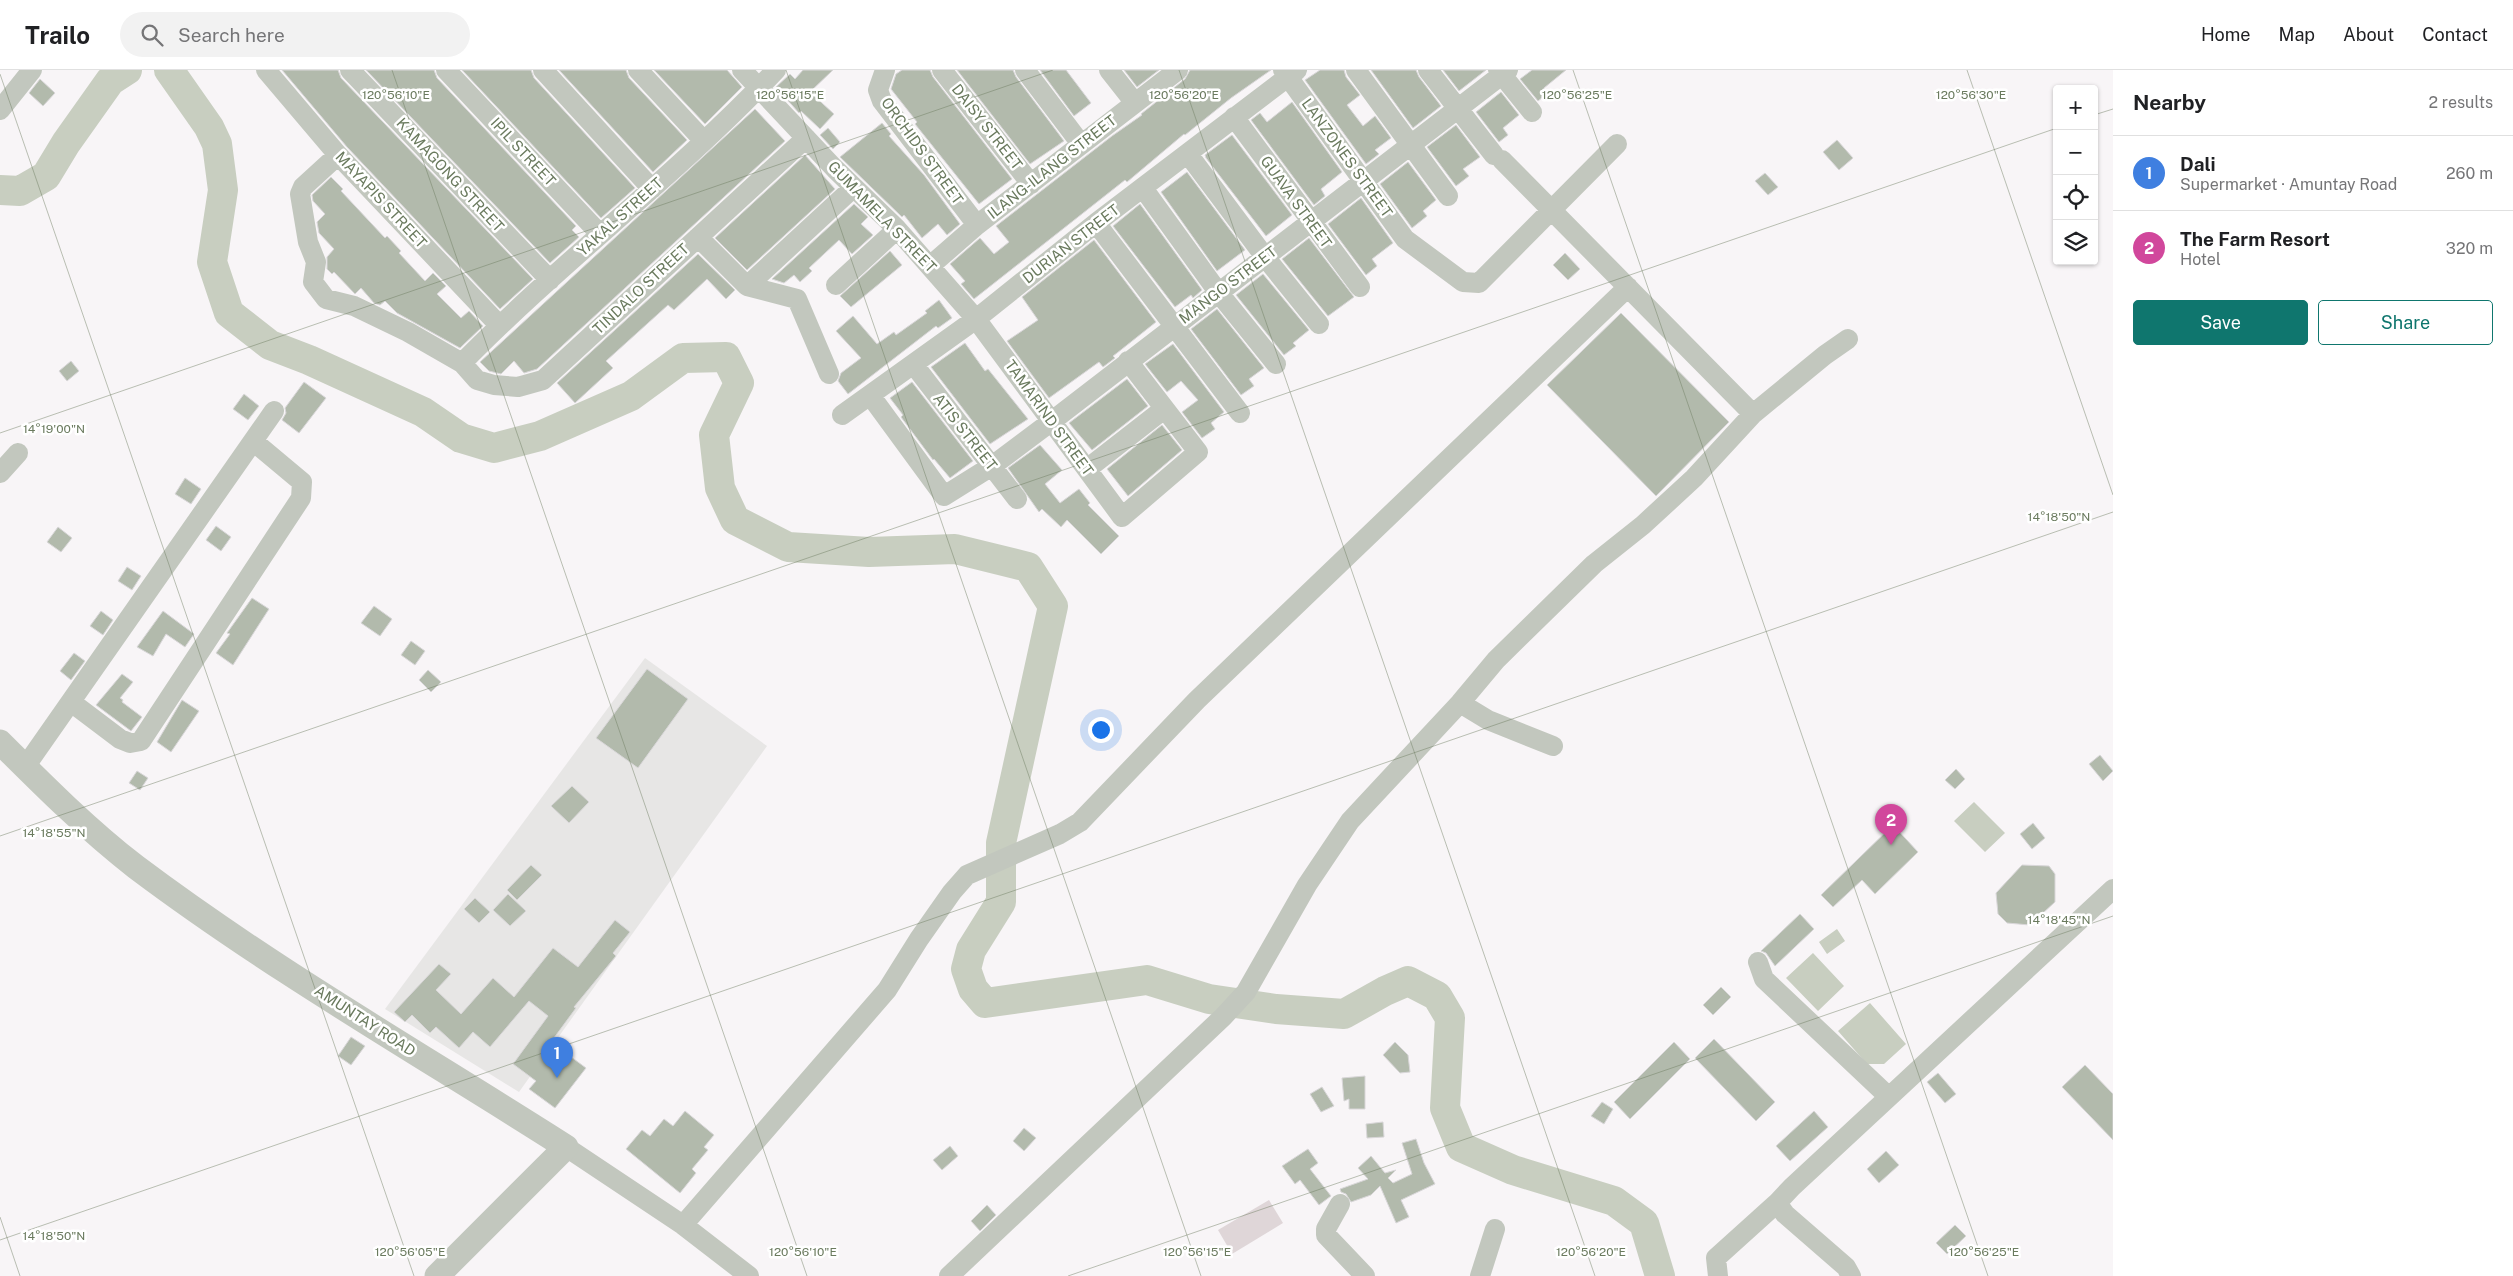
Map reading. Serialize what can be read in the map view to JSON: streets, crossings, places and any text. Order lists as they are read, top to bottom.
{
  "streets": {
    "street": [
      "DAISY STREET",
      "ORCHIDS STREET",
      "IPIL STREET",
      "LANZONES STREET",
      "ILANG-ILANG STREET",
      "KAMAGONG STREET",
      "MAYAPIS STREET",
      "GUAVA STREET",
      "YAKAL STREET",
      "GUMAMELA STREET",
      "DURIAN STREET",
      "MANGO STREET",
      "TINDALO STREET",
      "TAMARIND STREET",
      "ATIS STREET",
      "AMUNTAY ROAD"
    ]
  },
  "crossings": [
    ["DAISY STREET", "ILANG-ILANG STREET"],
    ["ORCHIDS STREET", "ILANG-ILANG STREET"],
    ["IPIL STREET", "YAKAL STREET"],
    ["LANZONES STREET", "DURIAN STREET"],
    ["LANZONES STREET", "MANGO STREET"],
    ["ILANG-ILANG STREET", "GUMAMELA STREET"],
    ["KAMAGONG STREET", "YAKAL STREET"],
    ["MAYAPIS STREET", "YAKAL STREET"],
    ["MAYAPIS STREET", "TINDALO STREET"],
    ["GUAVA STREET", "DURIAN STREET"],
    ["GUAVA STREET", "MANGO STREET"],
    ["YAKAL STREET", "GUMAMELA STREET"],
    ["YAKAL STREET", "TINDALO STREET"],
    ["GUMAMELA STREET", "DURIAN STREET"],
    ["GUMAMELA STREET", "TINDALO STREET"],
    ["GUMAMELA STREET", "TAMARIND STREET"],
    ["DURIAN STREET", "MANGO STREET"],
    ["DURIAN STREET", "TAMARIND STREET"],
    ["DURIAN STREET", "ATIS STREET"],
    ["MANGO STREET", "TAMARIND STREET"],
    ["MANGO STREET", "ATIS STREET"]
  ],
  "page": {
    "header": "Trailo",
    "search": "Search here",
    "nav": [
      "Home",
      "Map",
      "About",
      "Contact"
    ],
    "heading": ["Nearby", "2 results"],
    "map_buttons": ["+", "−"],
    "list": [
      {
        "mark": "1",
        "name": "Dali",
        "note": "Supermarket · Amuntay Road",
        "value": "260 m"
      },
      {
        "mark": "2",
        "name": "The Farm Resort",
        "note": "Hotel",
        "value": "320 m"
      }
    ],
    "buttons": ["Save", "Share"],
    "pins": ["2", "1"]
  },
  "coordinates": [
    "120°56'15\"E",
    "120°56'20\"E",
    "120°56'30\"E",
    "120°56'10\"E",
    "120°56'25\"E",
    "14°19'00\"N",
    "14°18'50\"N",
    "14°18'55\"N",
    "14°18'45\"N",
    "120°56'05\"E"
  ]
}
